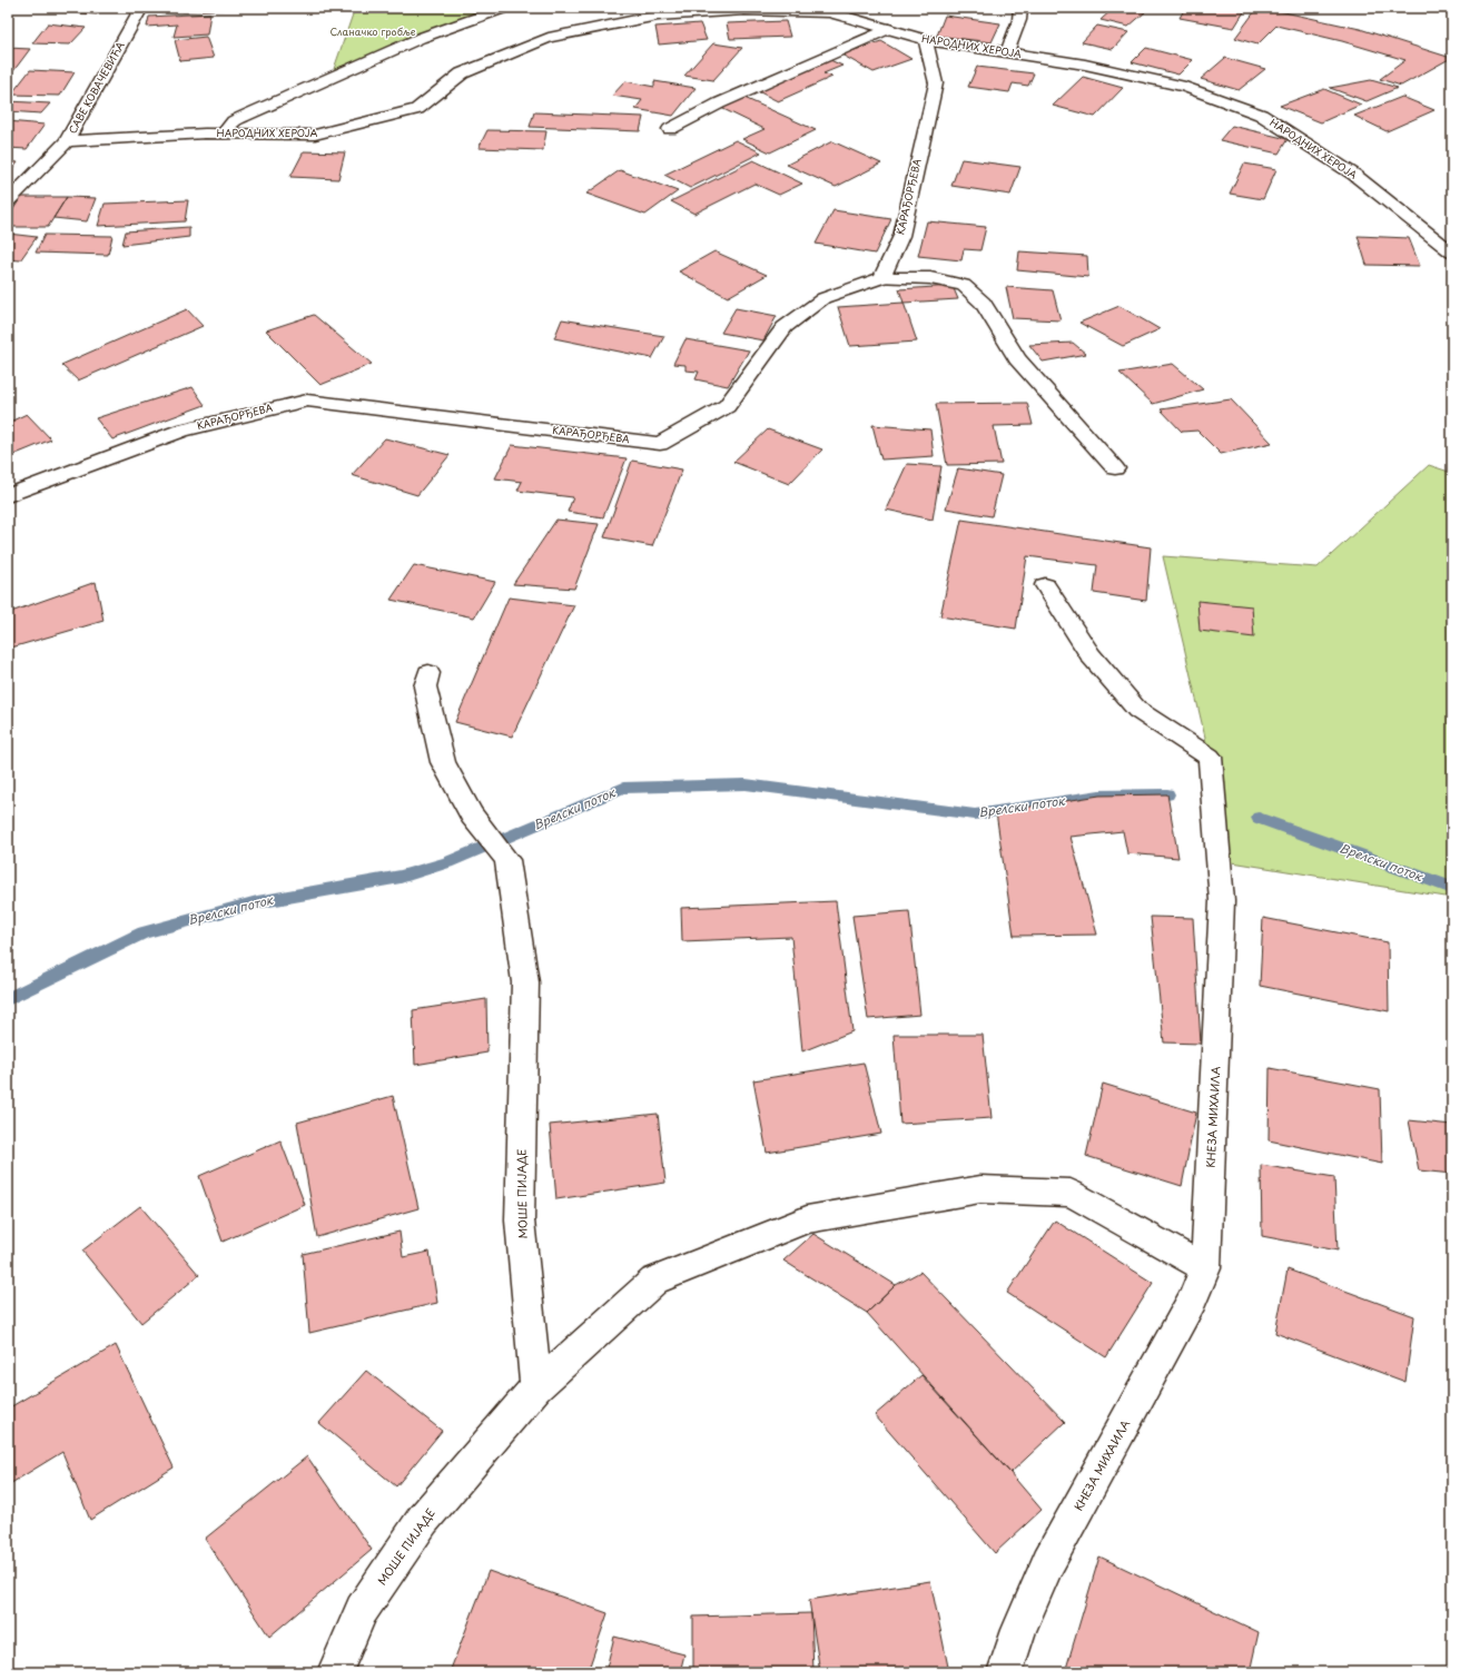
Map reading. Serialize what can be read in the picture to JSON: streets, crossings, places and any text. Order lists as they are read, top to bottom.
{
  "streets": {
    "street": [
      "НАРОДНИХ ХЕРОЈА",
      "САВЕ КОВАЧЕВИЋА",
      "КАРАЂОРЂЕВА",
      "КНЕЗА МИХАИЛА",
      "МОШЕ ПИЈАДЕ"
    ]
  },
  "crossings": [
    ["НАРОДНИХ ХЕРОЈА", "САВЕ КОВАЧЕВИЋА"],
    ["НАРОДНИХ ХЕРОЈА", "КАРАЂОРЂЕВА"]
  ],
  "water": ["Врелски поток"],
  "parks": ["Сланачко гробље"]
}
